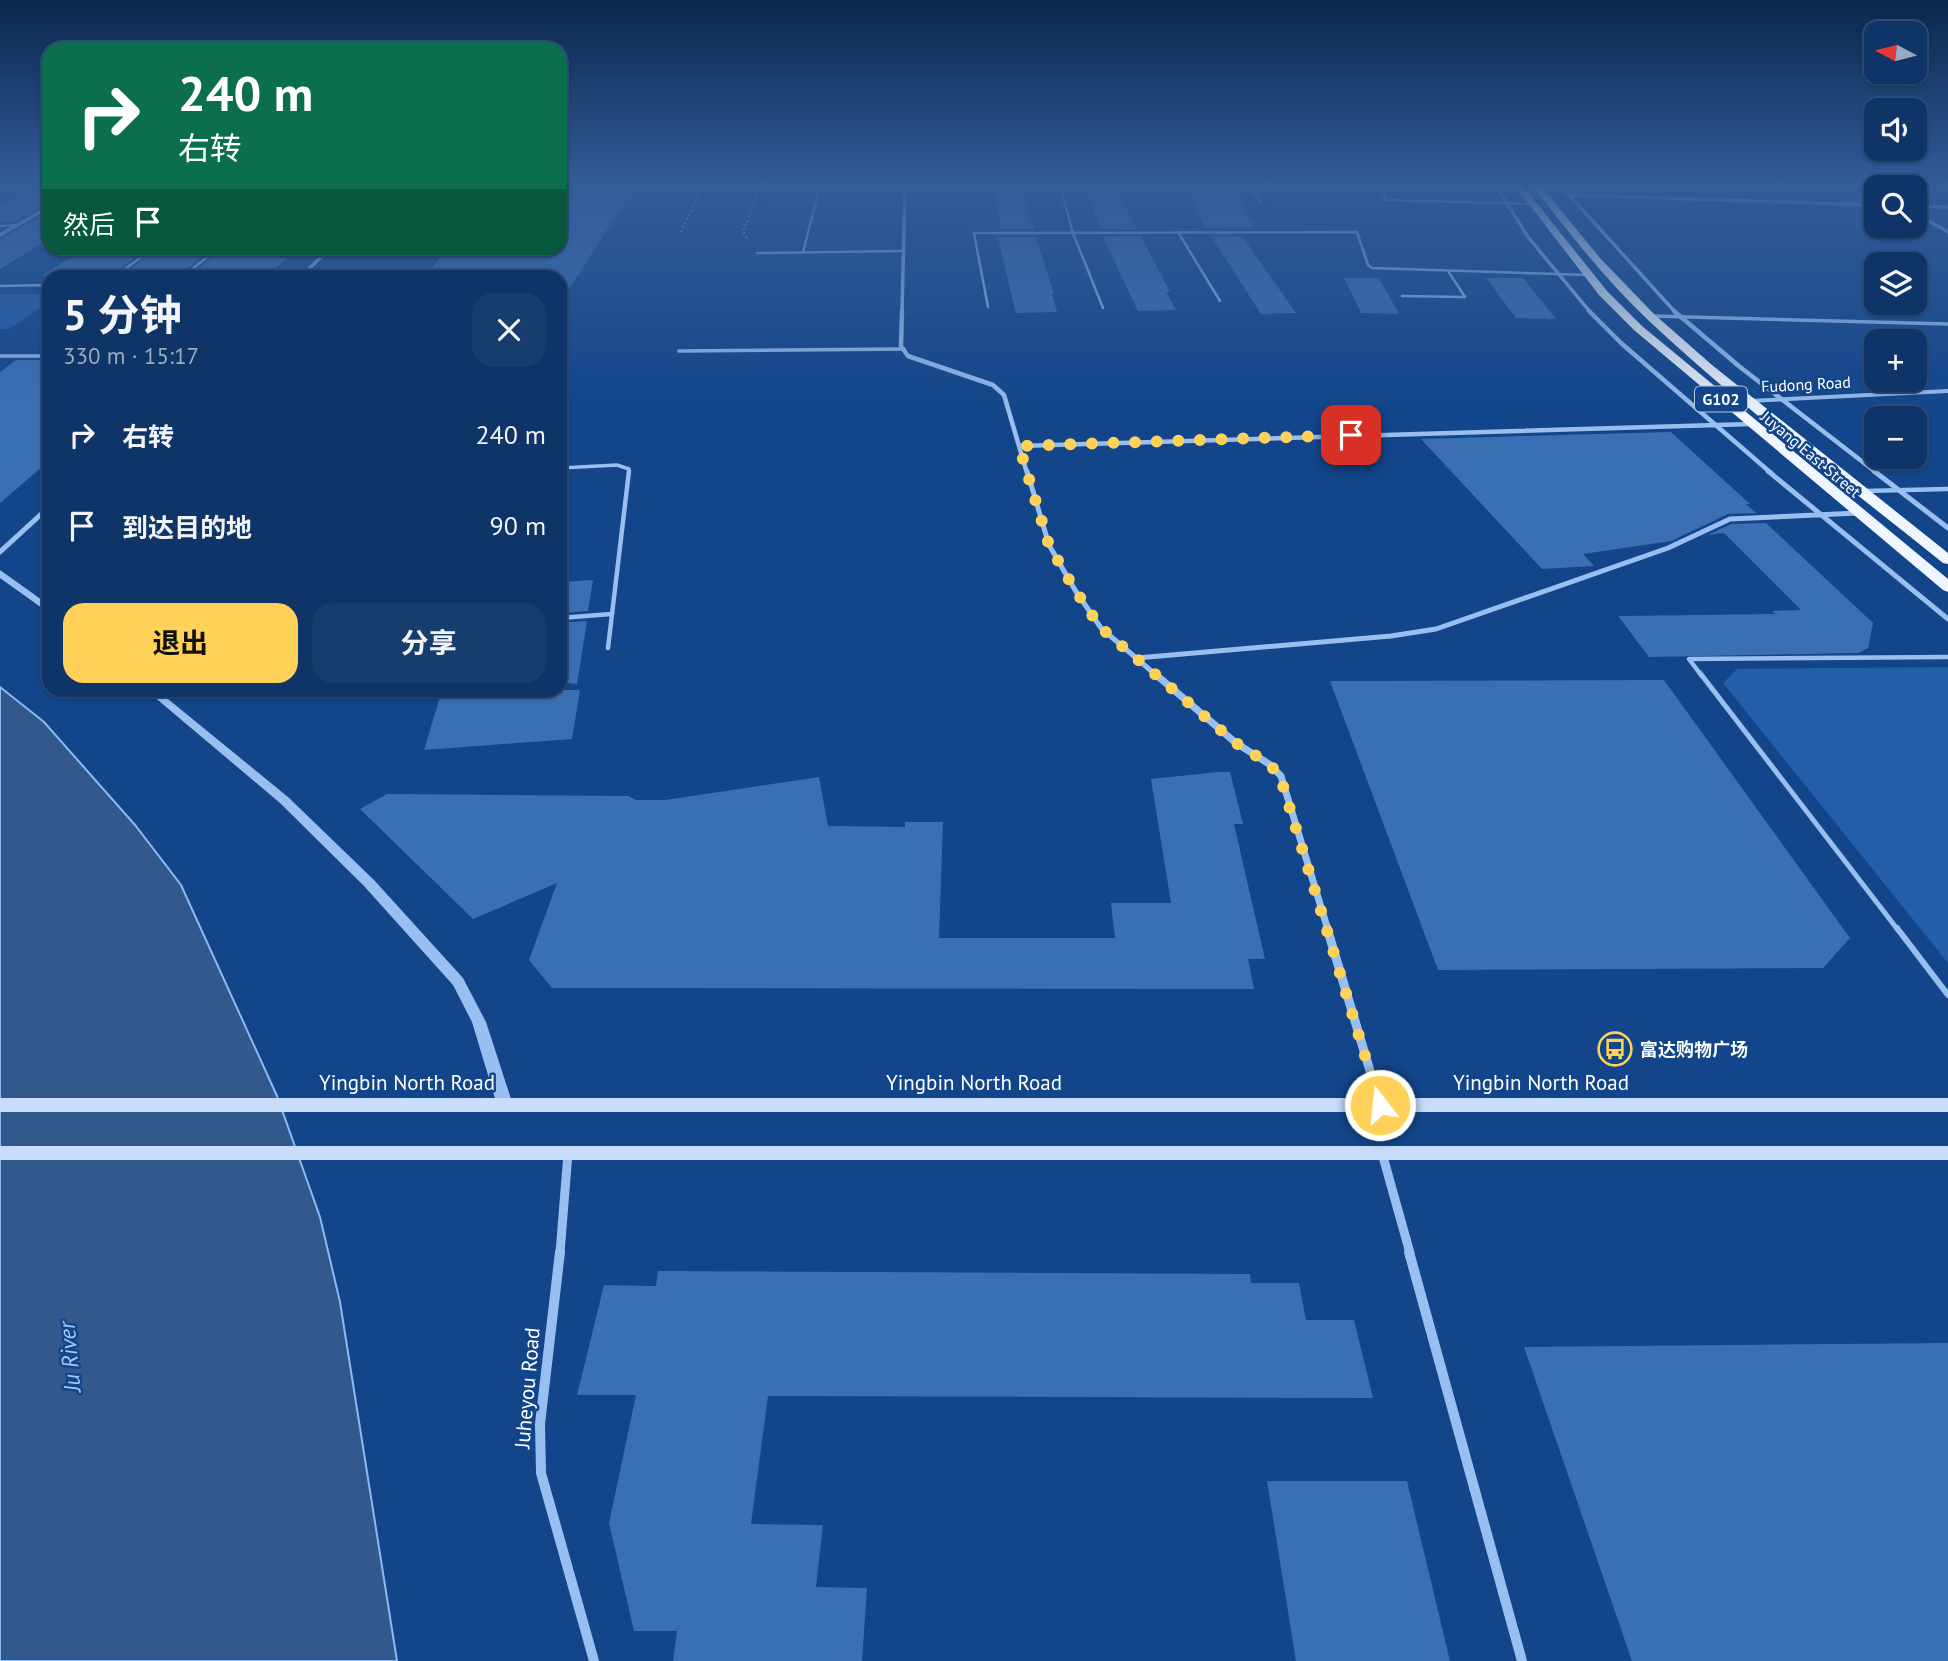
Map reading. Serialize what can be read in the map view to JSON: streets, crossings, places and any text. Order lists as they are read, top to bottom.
{
  "streets": {
    "highway": ["G102", "Juyang East Street"],
    "main road": ["Yingbin North Road"],
    "street": ["Fudong Road", "Juheyou Road"]
  },
  "crossings": [
    ["Fudong Road", "Juyang East Street"]
  ],
  "water": ["Ju River"],
  "places": {
    "bus stop": ["富达购物广场"]
  },
  "north": "left",
  "page": {
    "map_buttons": ["+", "−"],
    "turn": ["240 m", "右转"],
    "then": "然后",
    "heading": ["5 分钟", "330 m · 15:17"],
    "list": [
      {
        "name": "右转",
        "value": "240 m"
      },
      {
        "name": "到达目的地",
        "value": "90 m"
      }
    ],
    "buttons": ["退出", "分享"]
  }
}
